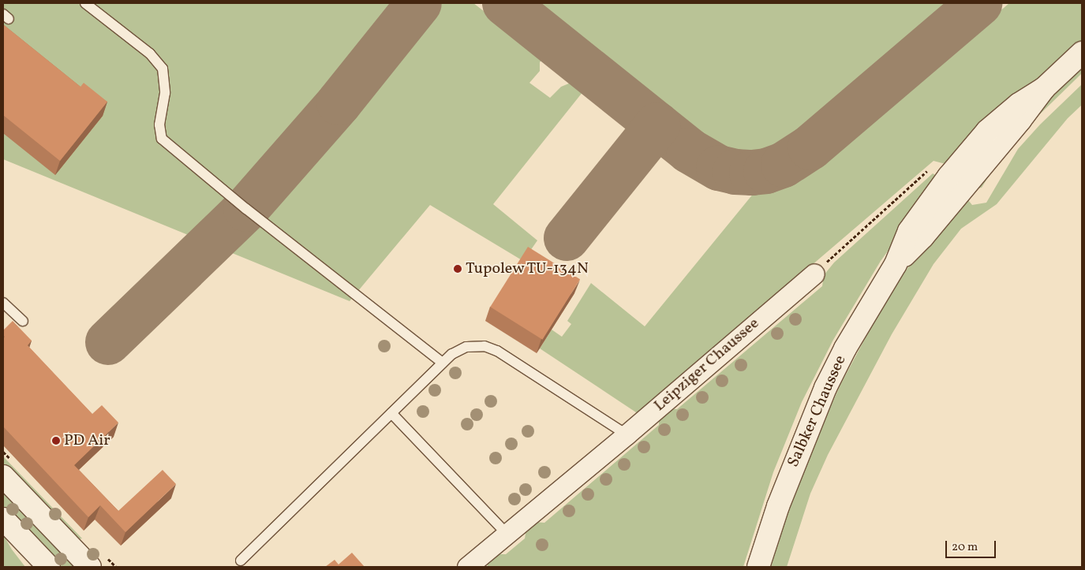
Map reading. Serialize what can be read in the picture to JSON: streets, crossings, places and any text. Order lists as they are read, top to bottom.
{
  "streets": {
    "main road": ["Salbker Chaussee"],
    "street": ["Leipziger Chaussee"]
  },
  "places": ["Tupolew TU-134N", "PD Air"],
  "scale_bar": "20 m"
}
